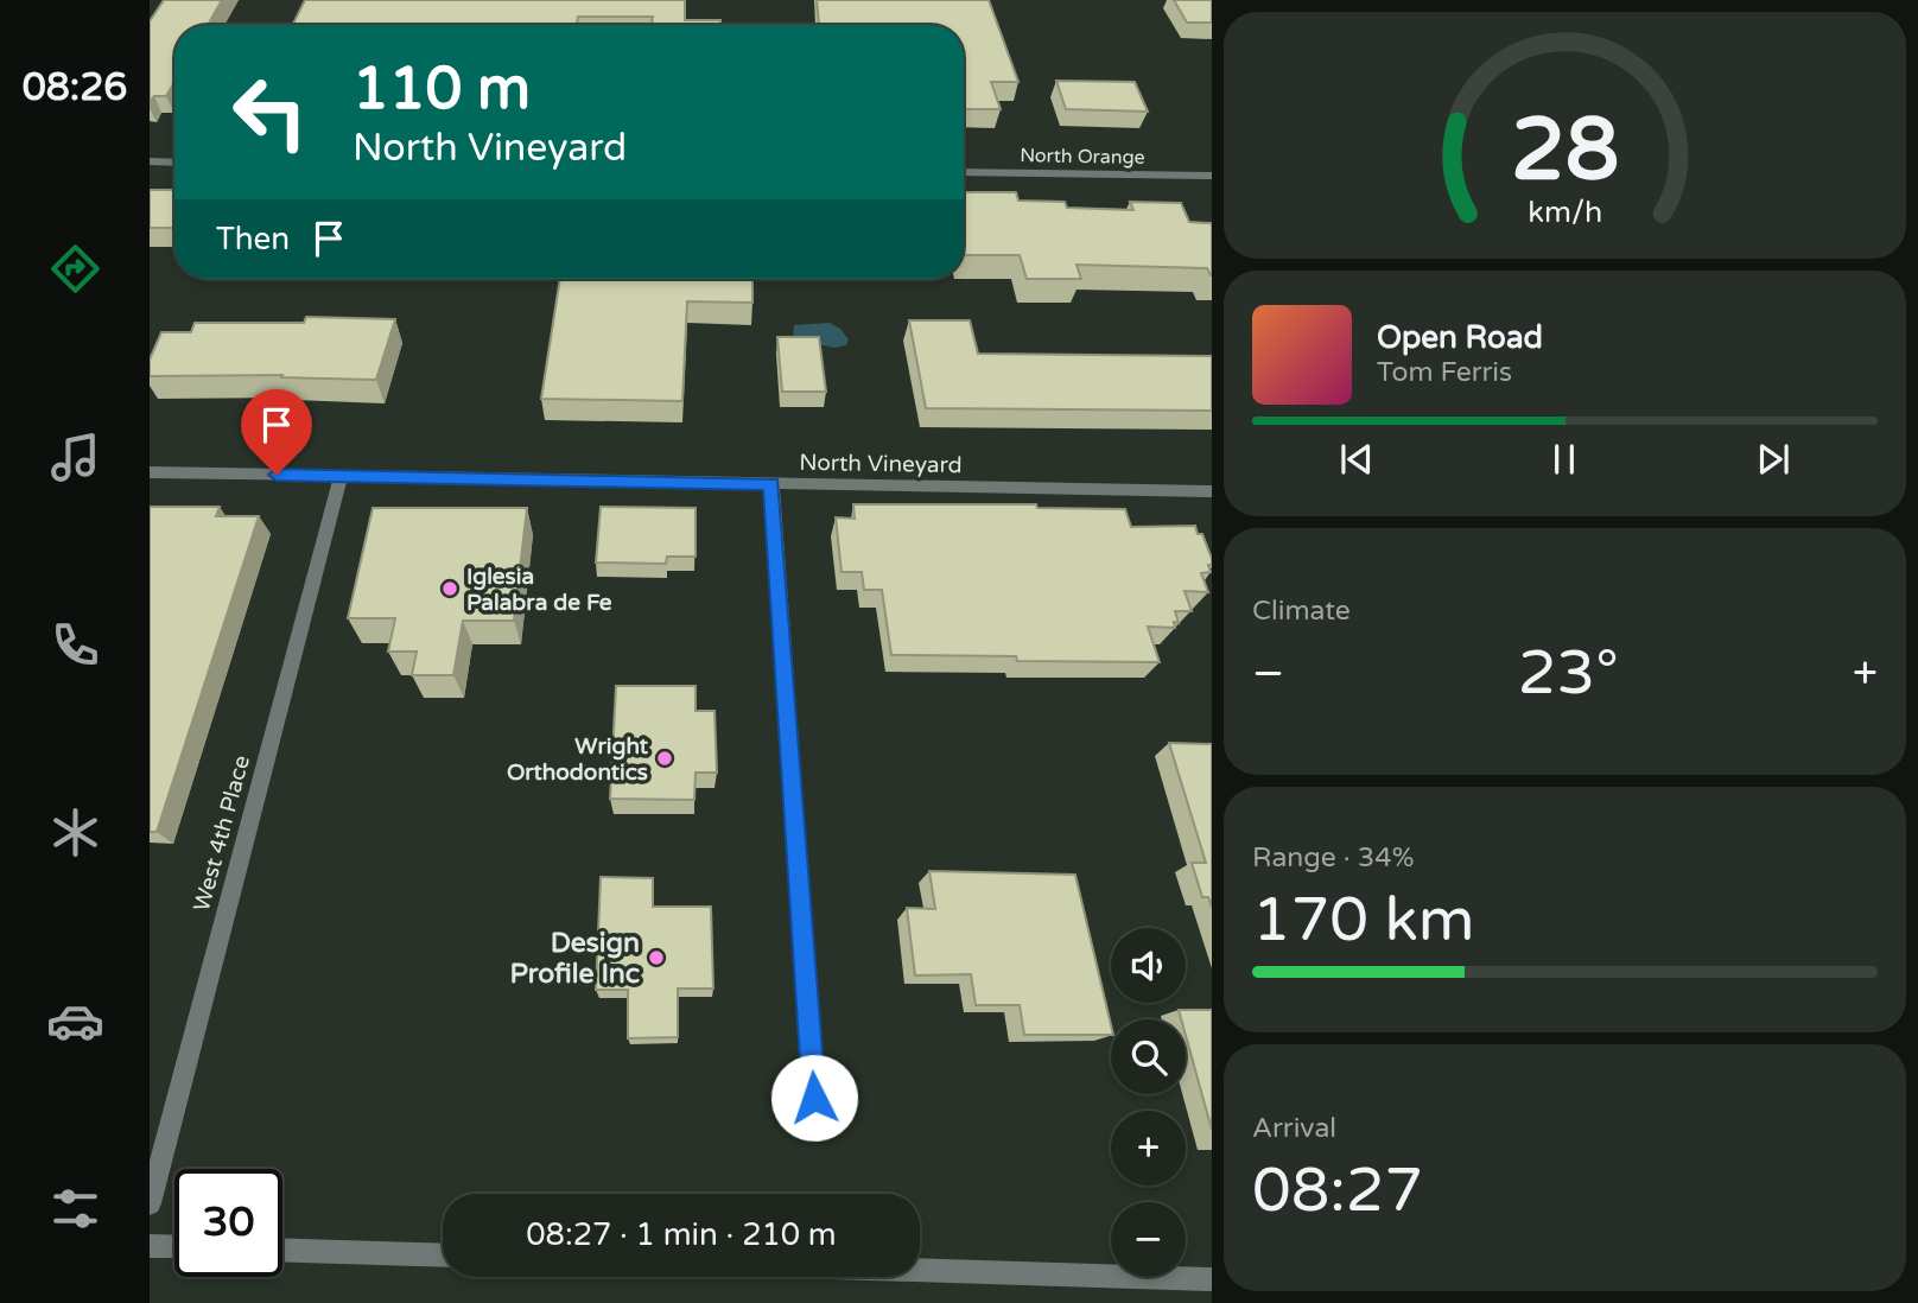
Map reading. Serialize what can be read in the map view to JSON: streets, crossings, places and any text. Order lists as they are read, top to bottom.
{
  "streets": {
    "street": ["North Orange", "North Vineyard", "West 4th Place"]
  },
  "crossings": [
    ["North Vineyard", "West 4th Place"]
  ],
  "places": ["Iglesia Palabra de Fe", "Wright Orthodontics", "Design Profile Inc"],
  "page": {
    "tabs": "08:26",
    "turn": ["110 m", "North Vineyard"],
    "then": "Then",
    "song": ["Open Road", "Tom Ferris"],
    "tile": [
      "Climate",
      ["Range · 34%", "170 km"],
      ["Arrival", "08:27"]
    ],
    "heat": ["−", "23°", "+"],
    "map_buttons": ["+", "−"],
    "limit": "30",
    "trip": "08:27 · 1 min · 210 m",
    "gauge": ["28", "km/h"]
  }
}
